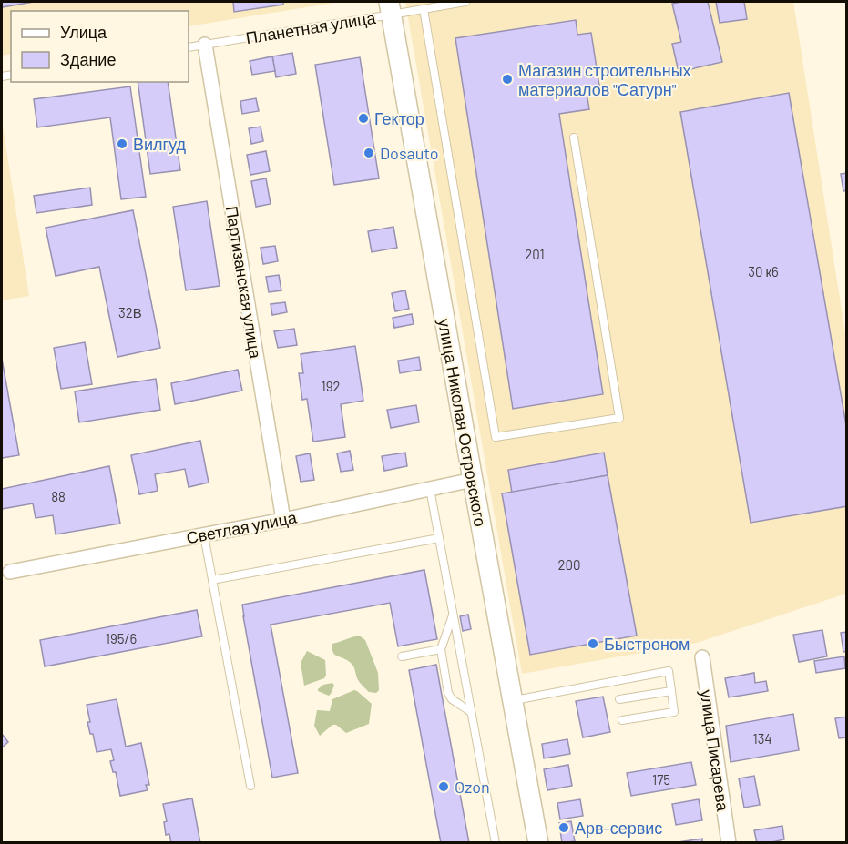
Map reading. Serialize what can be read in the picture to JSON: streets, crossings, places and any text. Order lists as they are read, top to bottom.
{
  "streets": {
    "street": [
      "Партизанская улица",
      "улица Николая Островского",
      "Светлая улица",
      "улица Писарева"
    ],
    "lane": ["Планетная улица"]
  },
  "crossings": [
    ["Планетная улица", "Партизанская улица"],
    ["Планетная улица", "улица Николая Островского"],
    ["Партизанская улица", "Светлая улица"],
    ["улица Николая Островского", "Светлая улица"]
  ],
  "places": [
    "Магазин строительных материалов \"Сатурн\"",
    "Гектор",
    "Вилгуд",
    "Dosauto",
    "Быстроном",
    "Ozon",
    "Арв-сервис"
  ],
  "house_numbers": [
    "201",
    "30 к6",
    "32В",
    "192",
    "88",
    "200",
    "195/6",
    "134",
    "175"
  ],
  "legend": ["Улица", "Здание"]
}
